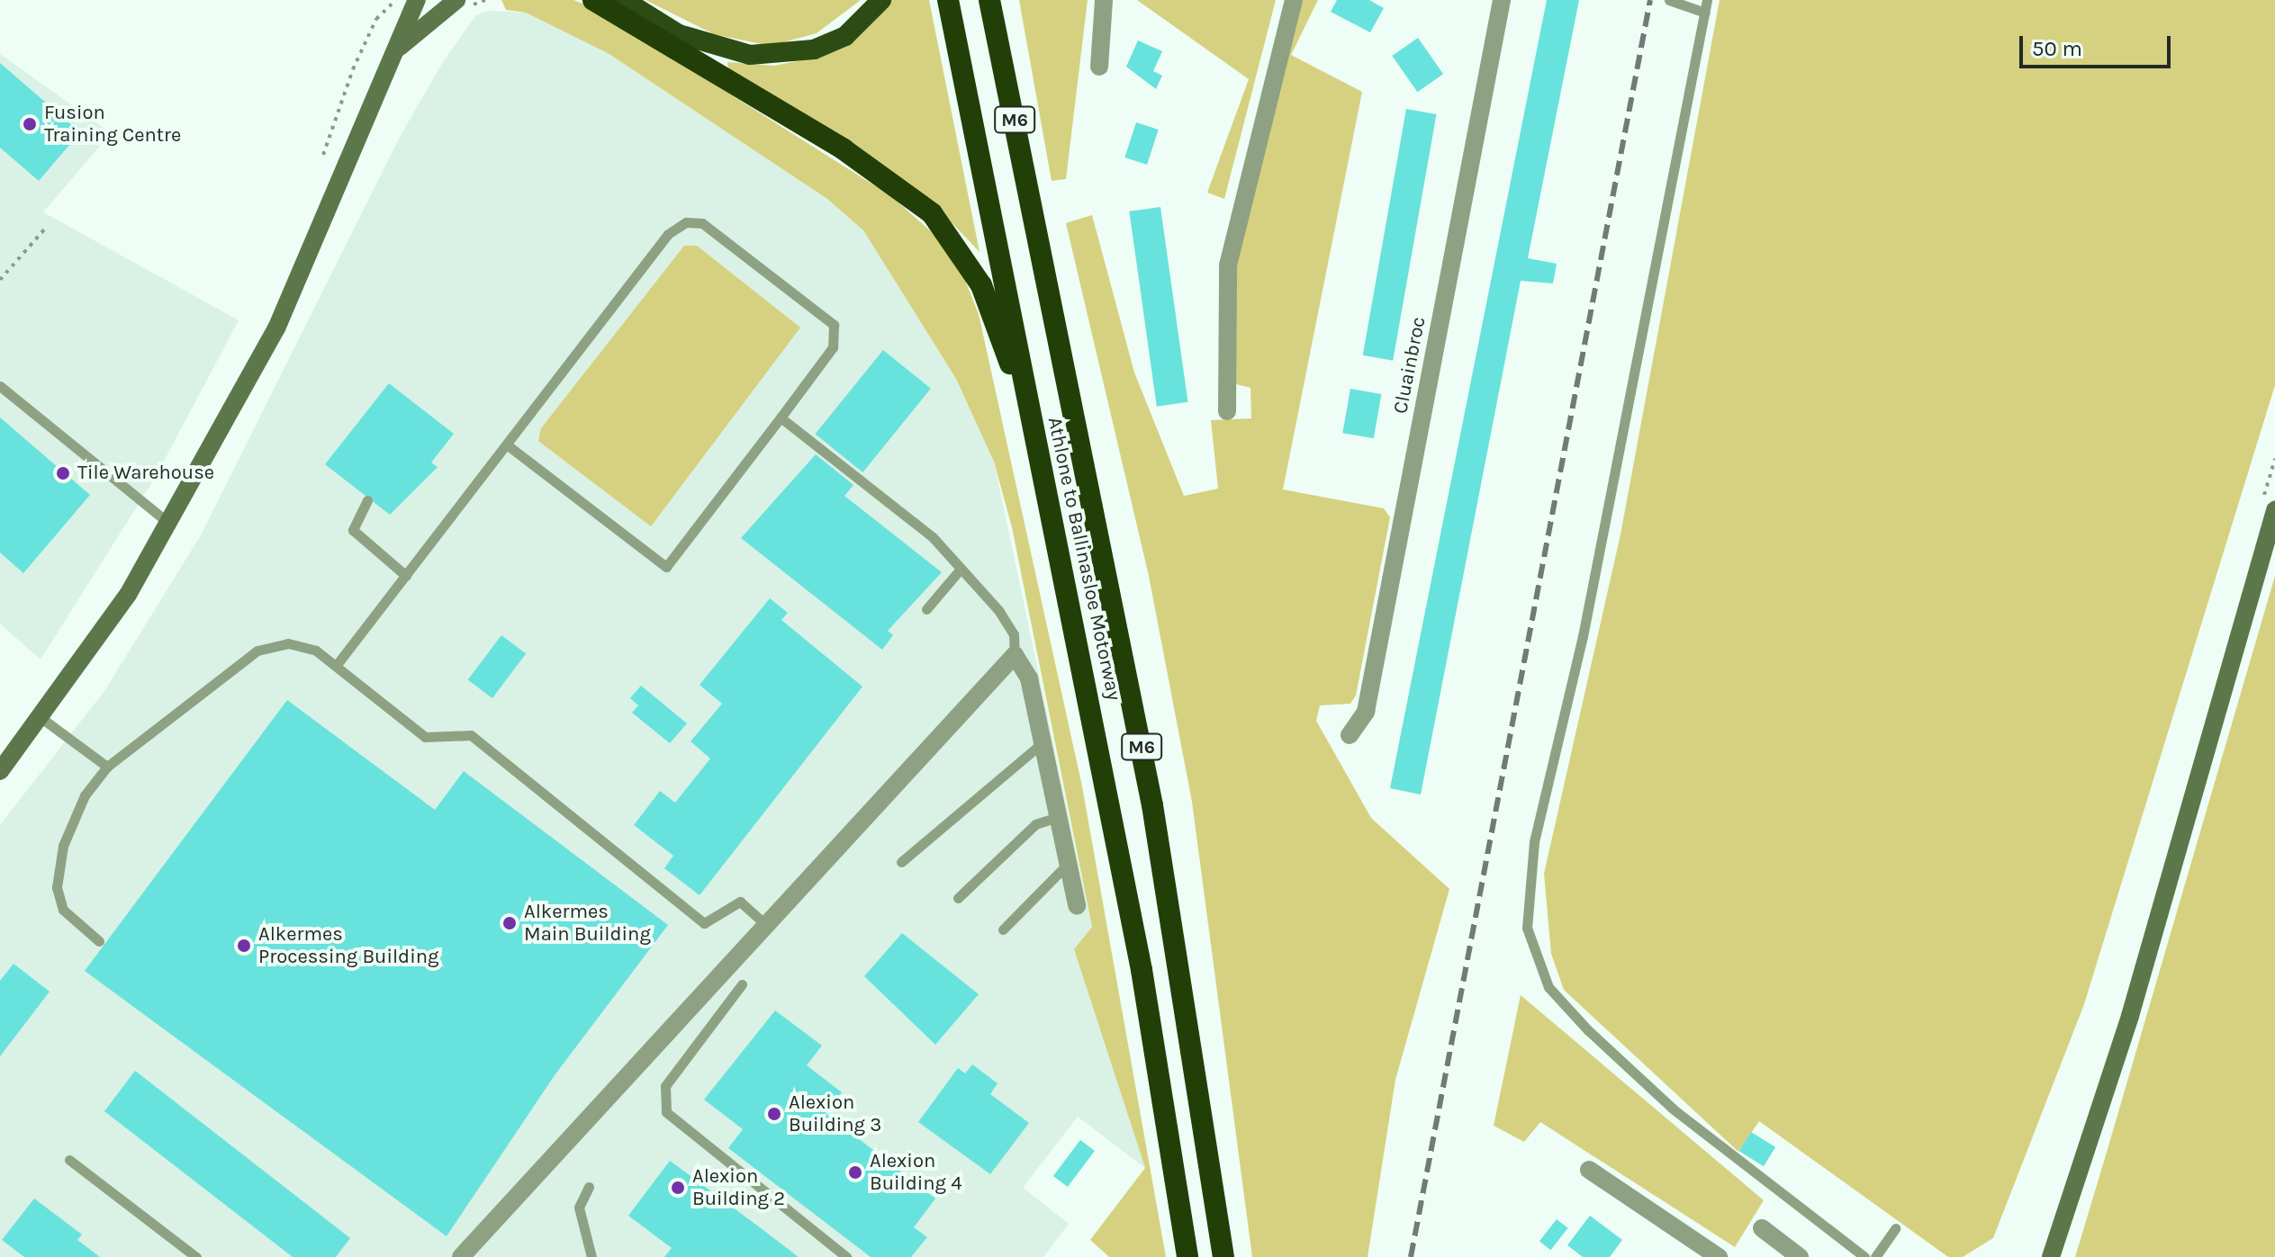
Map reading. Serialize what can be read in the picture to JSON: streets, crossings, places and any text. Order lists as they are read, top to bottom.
{
  "streets": {
    "highway": ["M6", "Athlone to Ballinasloe Motorway"],
    "street": ["Cluainbroc"]
  },
  "places": [
    "Fusion Training Centre",
    "Tile Warehouse",
    "Alkermes Main Building",
    "Alkermes Processing Building",
    "Alexion Building 3",
    "Alexion Building 4",
    "Alexion Building 2"
  ],
  "scale_bar": "50 m"
}
